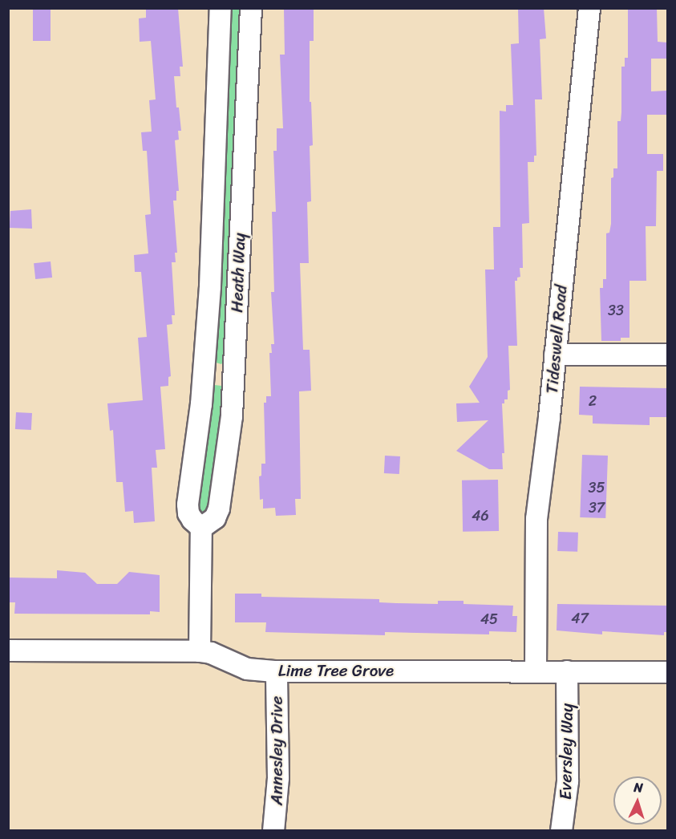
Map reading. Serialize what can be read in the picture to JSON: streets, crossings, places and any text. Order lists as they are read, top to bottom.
{
  "streets": {
    "street": [
      "Heath Way",
      "Tideswell Road",
      "Lime Tree Grove",
      "Annesley Drive",
      "Eversley Way"
    ]
  },
  "crossings": [
    ["Tideswell Road", "Lime Tree Grove"],
    ["Lime Tree Grove", "Annesley Drive"],
    ["Lime Tree Grove", "Eversley Way"]
  ],
  "house_numbers": [
    "33",
    "2",
    "35",
    "37",
    "46",
    "47",
    "45"
  ],
  "north": "top"
}
